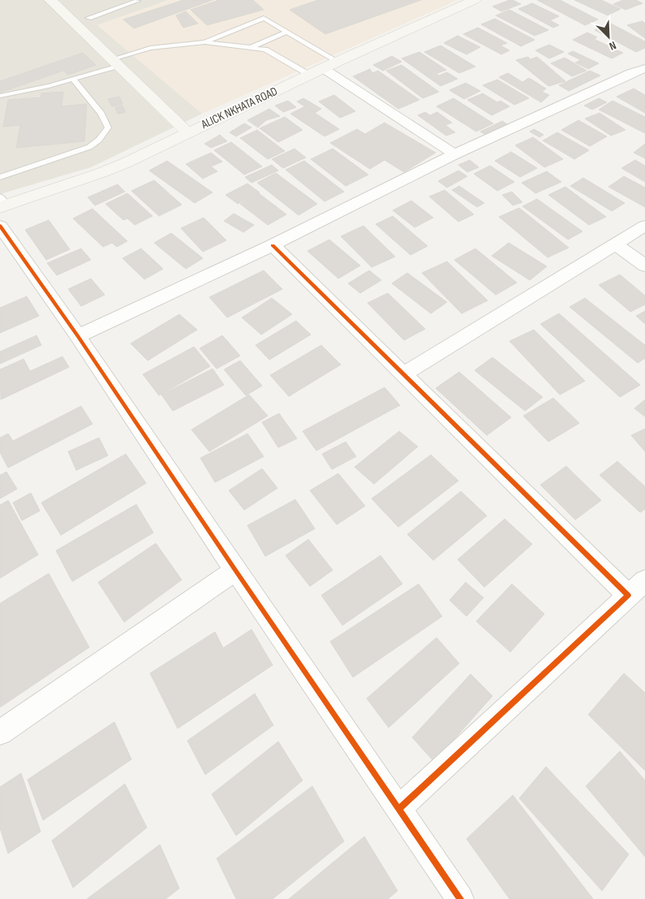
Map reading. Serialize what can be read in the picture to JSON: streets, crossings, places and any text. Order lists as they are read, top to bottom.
{
  "streets": {
    "main road": ["ALICK NKHATA ROAD"]
  },
  "north": "bottom right"
}
